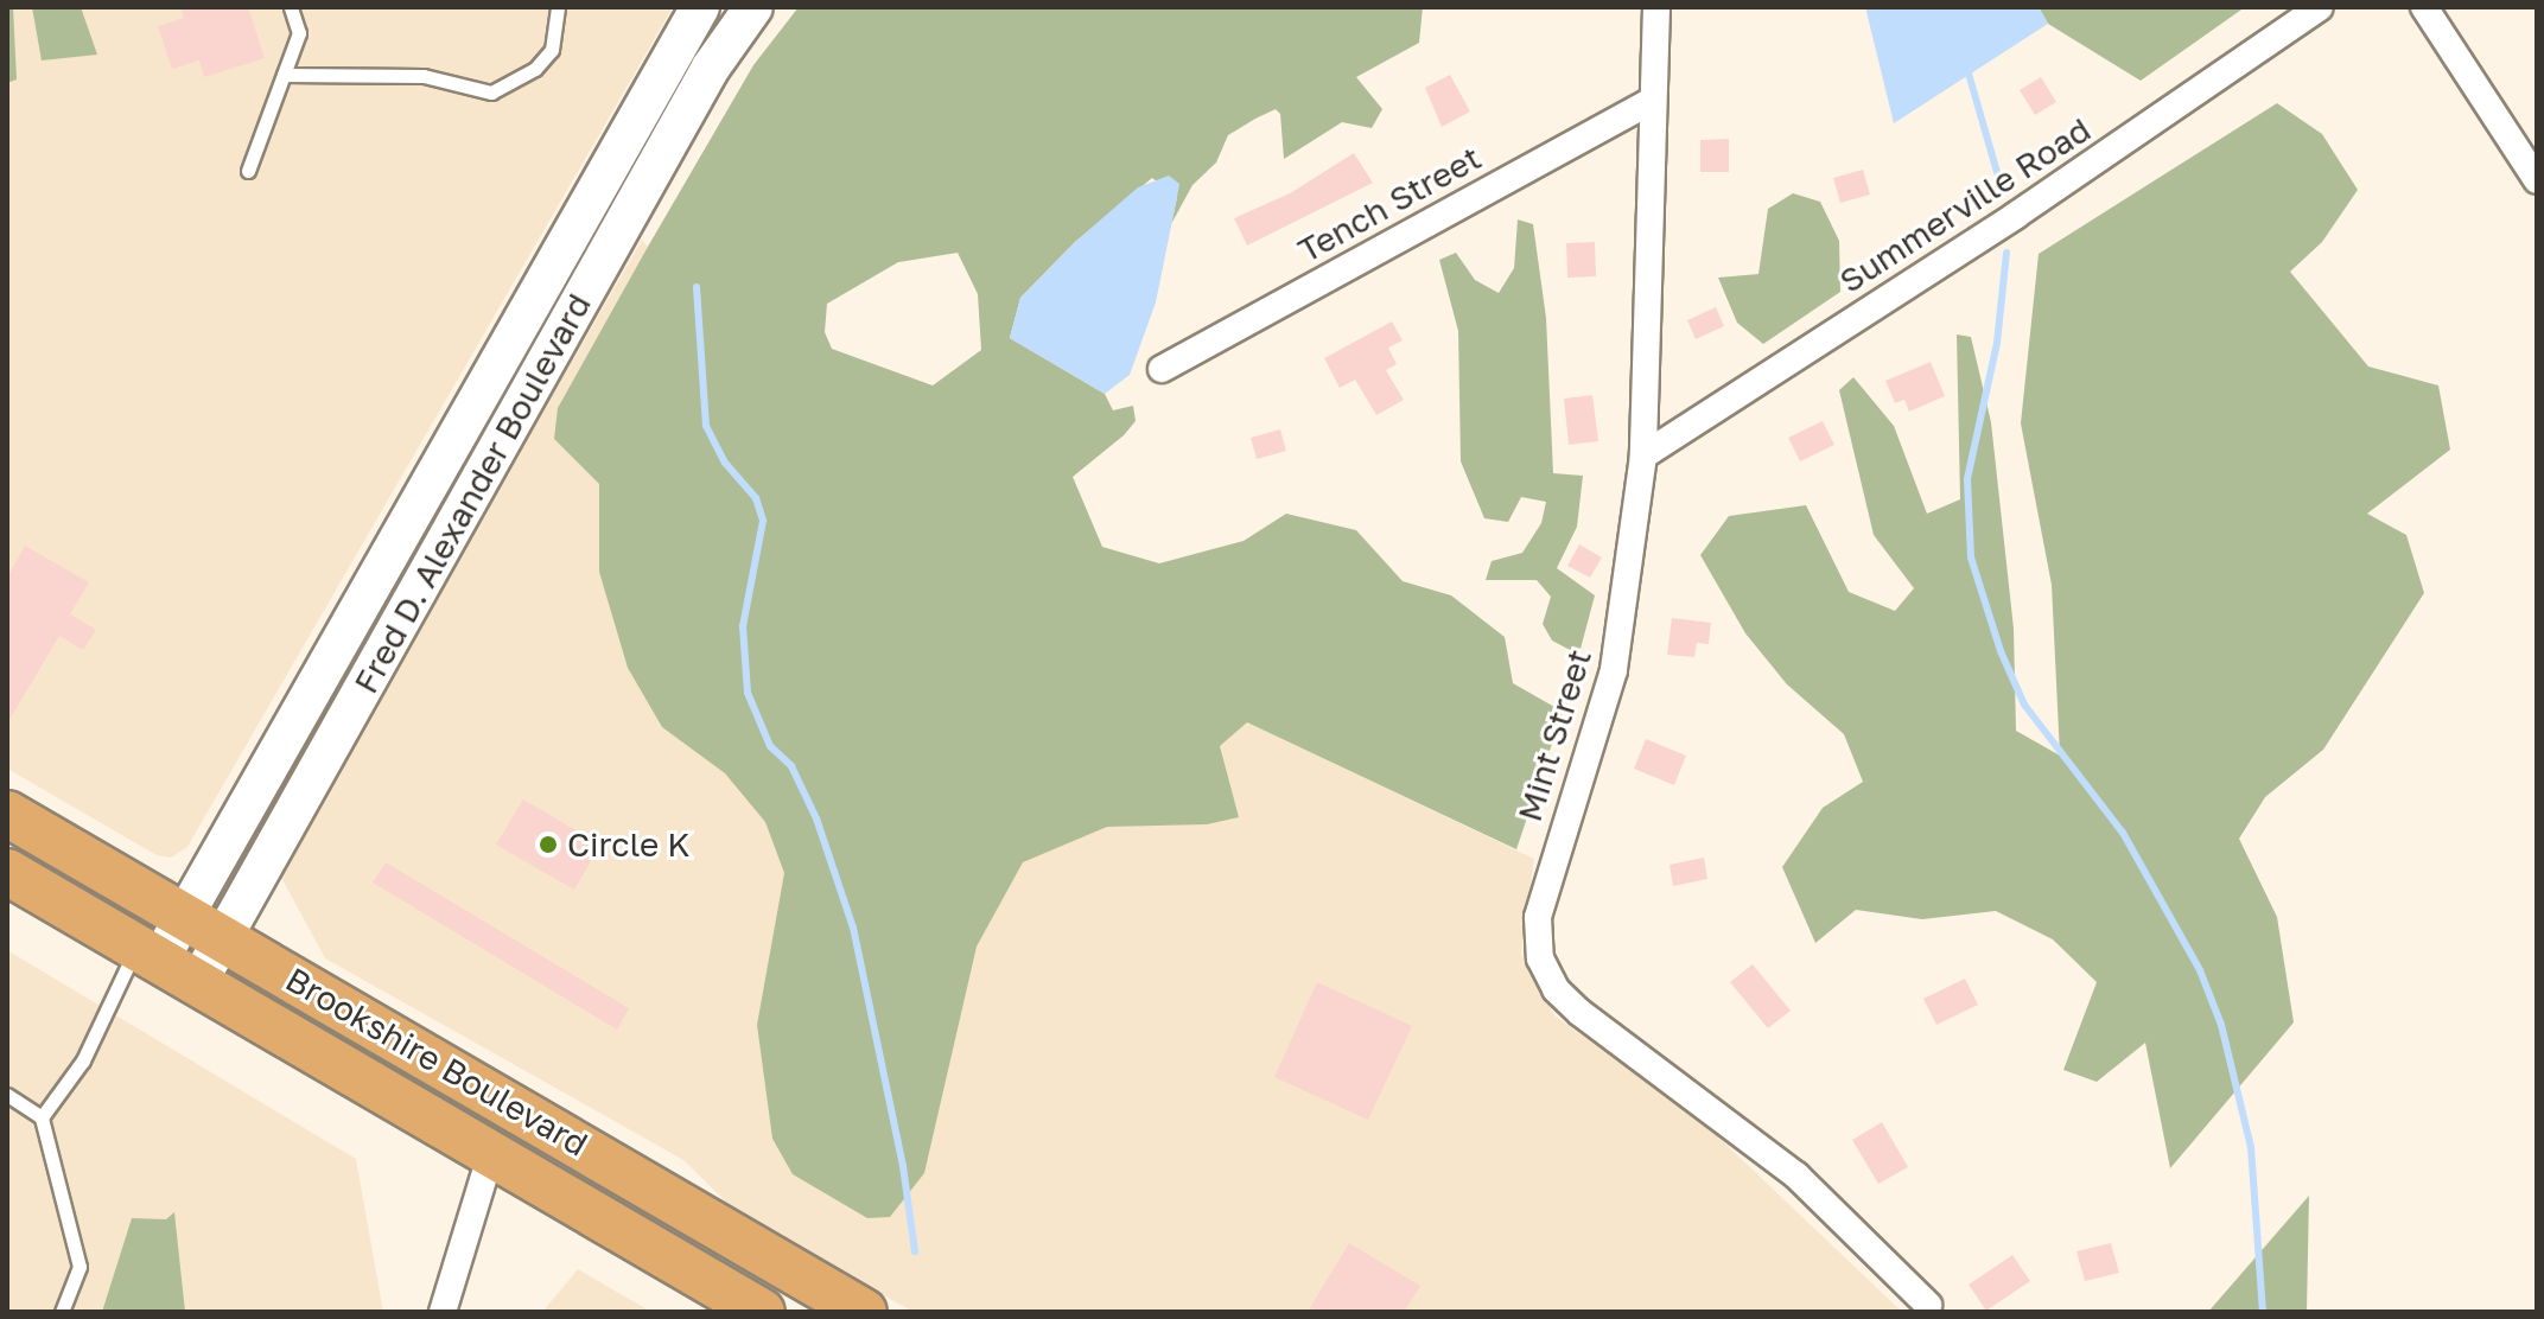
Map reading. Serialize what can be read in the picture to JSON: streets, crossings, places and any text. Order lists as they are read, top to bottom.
{
  "streets": {
    "highway": ["Brookshire Boulevard"],
    "main road": ["Fred D. Alexander Boulevard"],
    "street": ["Tench Street", "Summerville Road", "Mint Street"]
  },
  "crossings": [
    ["Tench Street", "Mint Street"],
    ["Summerville Road", "Mint Street"],
    ["Fred D. Alexander Boulevard", "Brookshire Boulevard"]
  ],
  "places": ["Circle K"]
}
